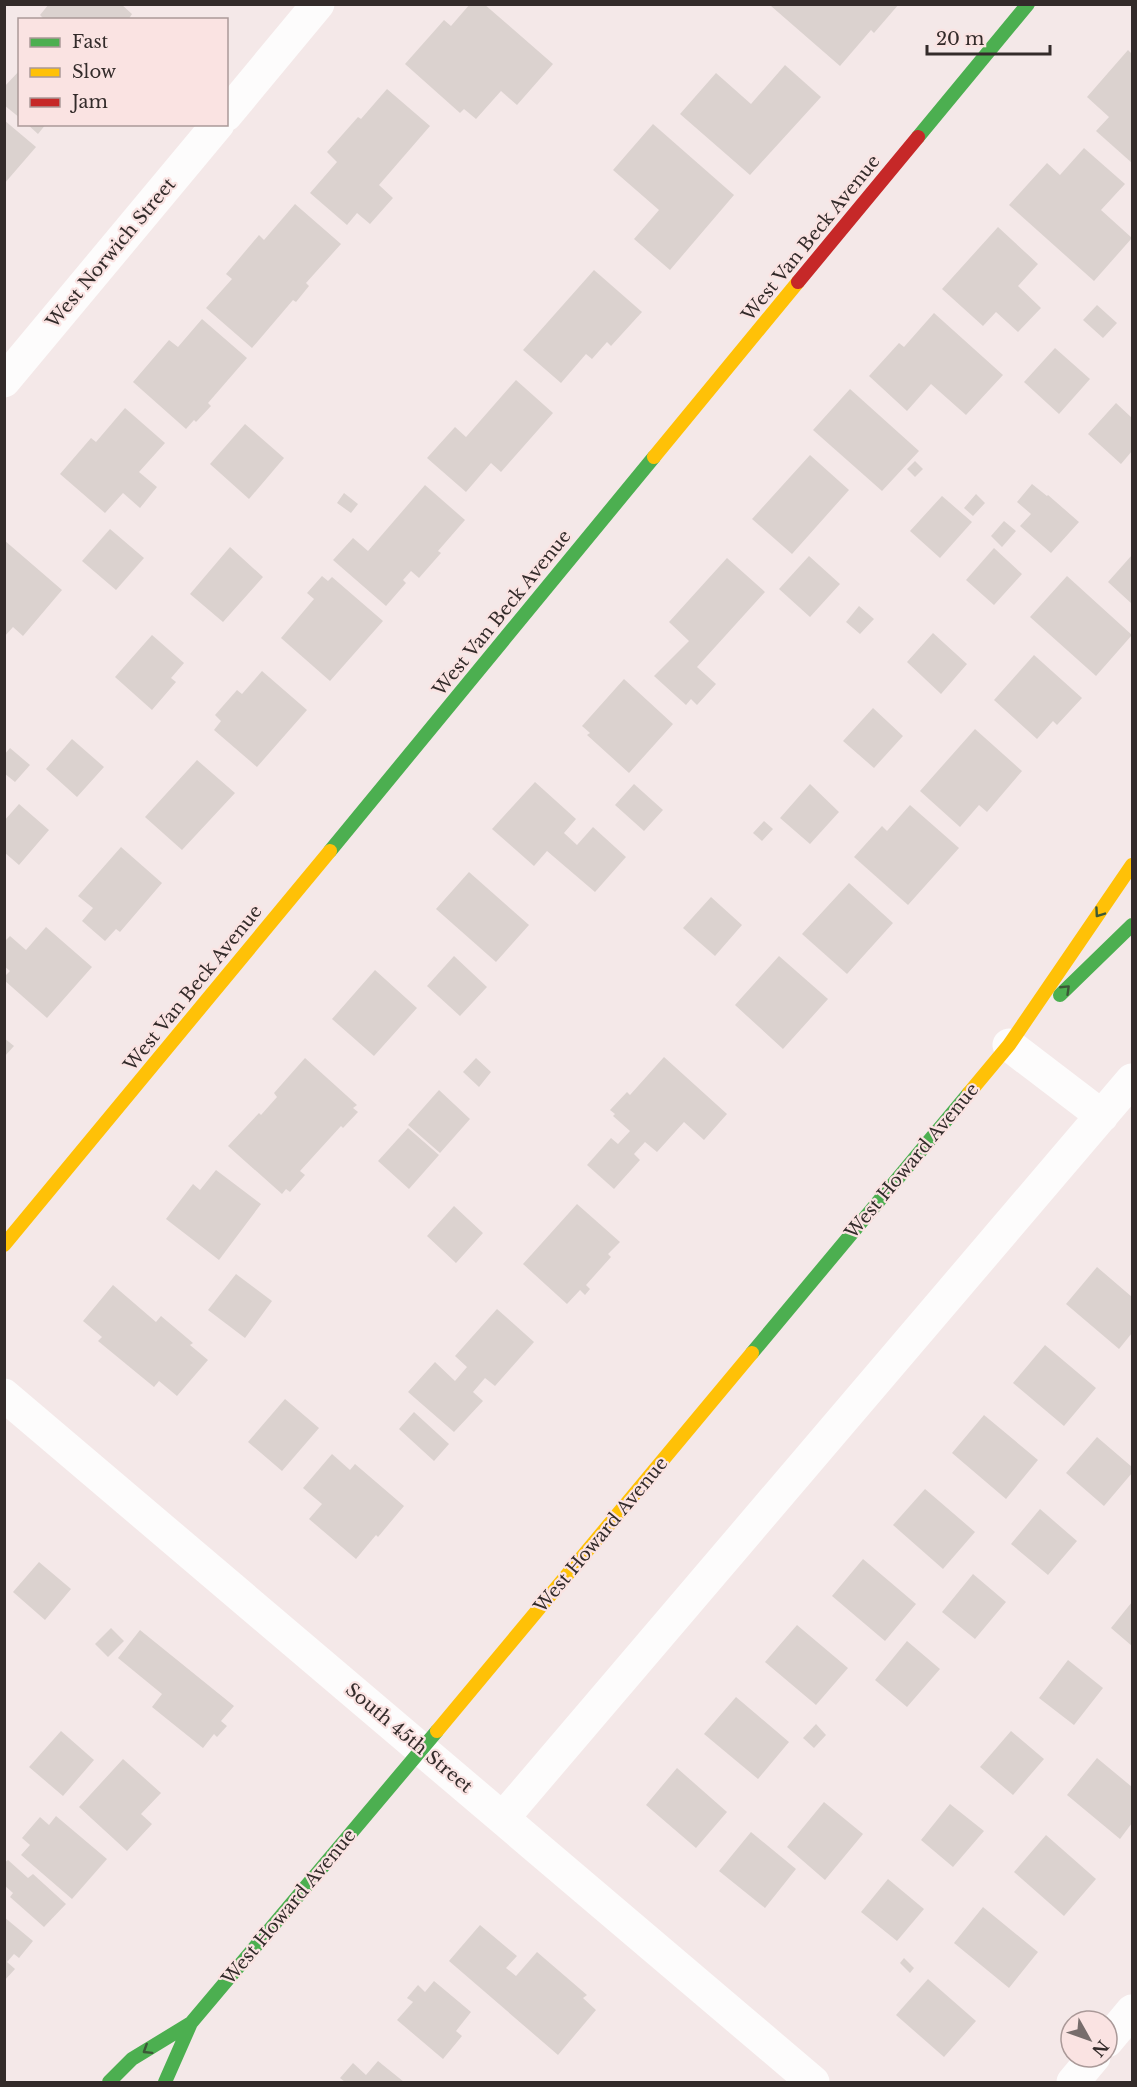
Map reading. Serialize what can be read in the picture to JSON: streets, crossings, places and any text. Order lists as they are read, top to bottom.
{
  "streets": {
    "street": [
      "West Van Beck Avenue",
      "West Norwich Street",
      "West Howard Avenue",
      "South 45th Street"
    ]
  },
  "crossings": [
    ["West Howard Avenue", "South 45th Street"]
  ],
  "legend": ["Fast", "Slow", "Jam"],
  "scale_bar": "20 m",
  "north": "bottom right"
}
